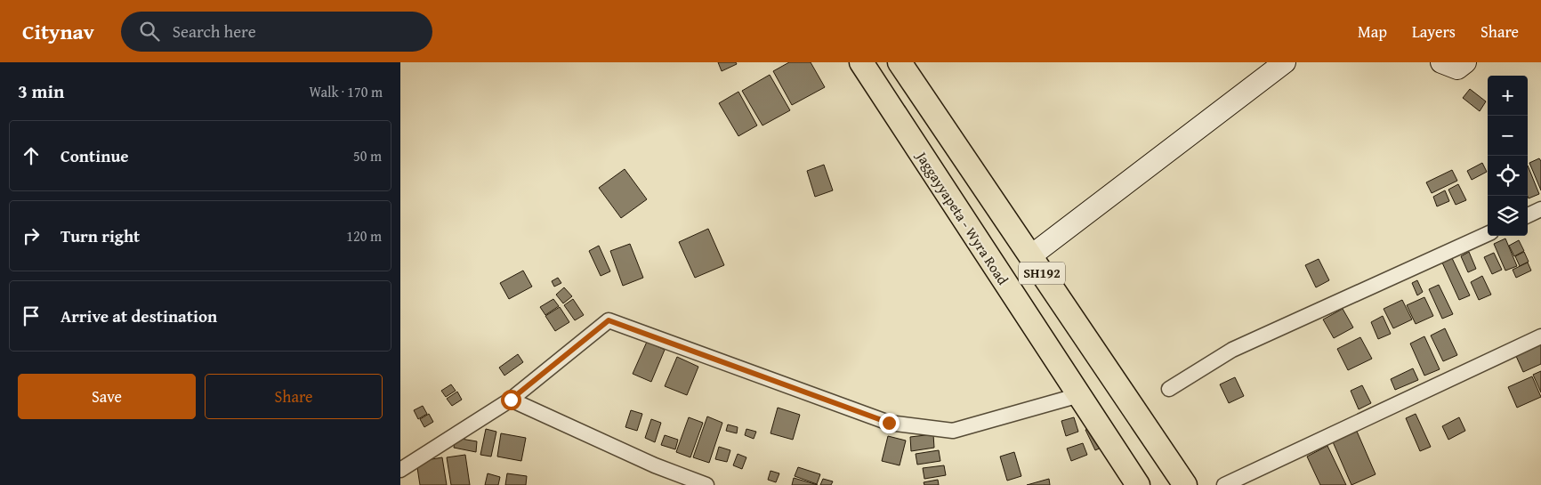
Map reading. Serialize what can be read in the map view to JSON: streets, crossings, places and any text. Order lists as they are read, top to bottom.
{
  "streets": {
    "main road": ["Jaggayyapeta - Wyra Road", "SH192"]
  },
  "page": {
    "header": "Citynav",
    "search": "Search here",
    "nav": ["Map", "Layers", "Share"],
    "heading": ["3 min", "Walk · 170 m"],
    "map_buttons": ["+", "−"],
    "list": [
      ["Continue", "50 m"],
      ["Turn right", "120 m"],
      "Arrive at destination"
    ],
    "buttons": ["Save", "Share"]
  }
}
